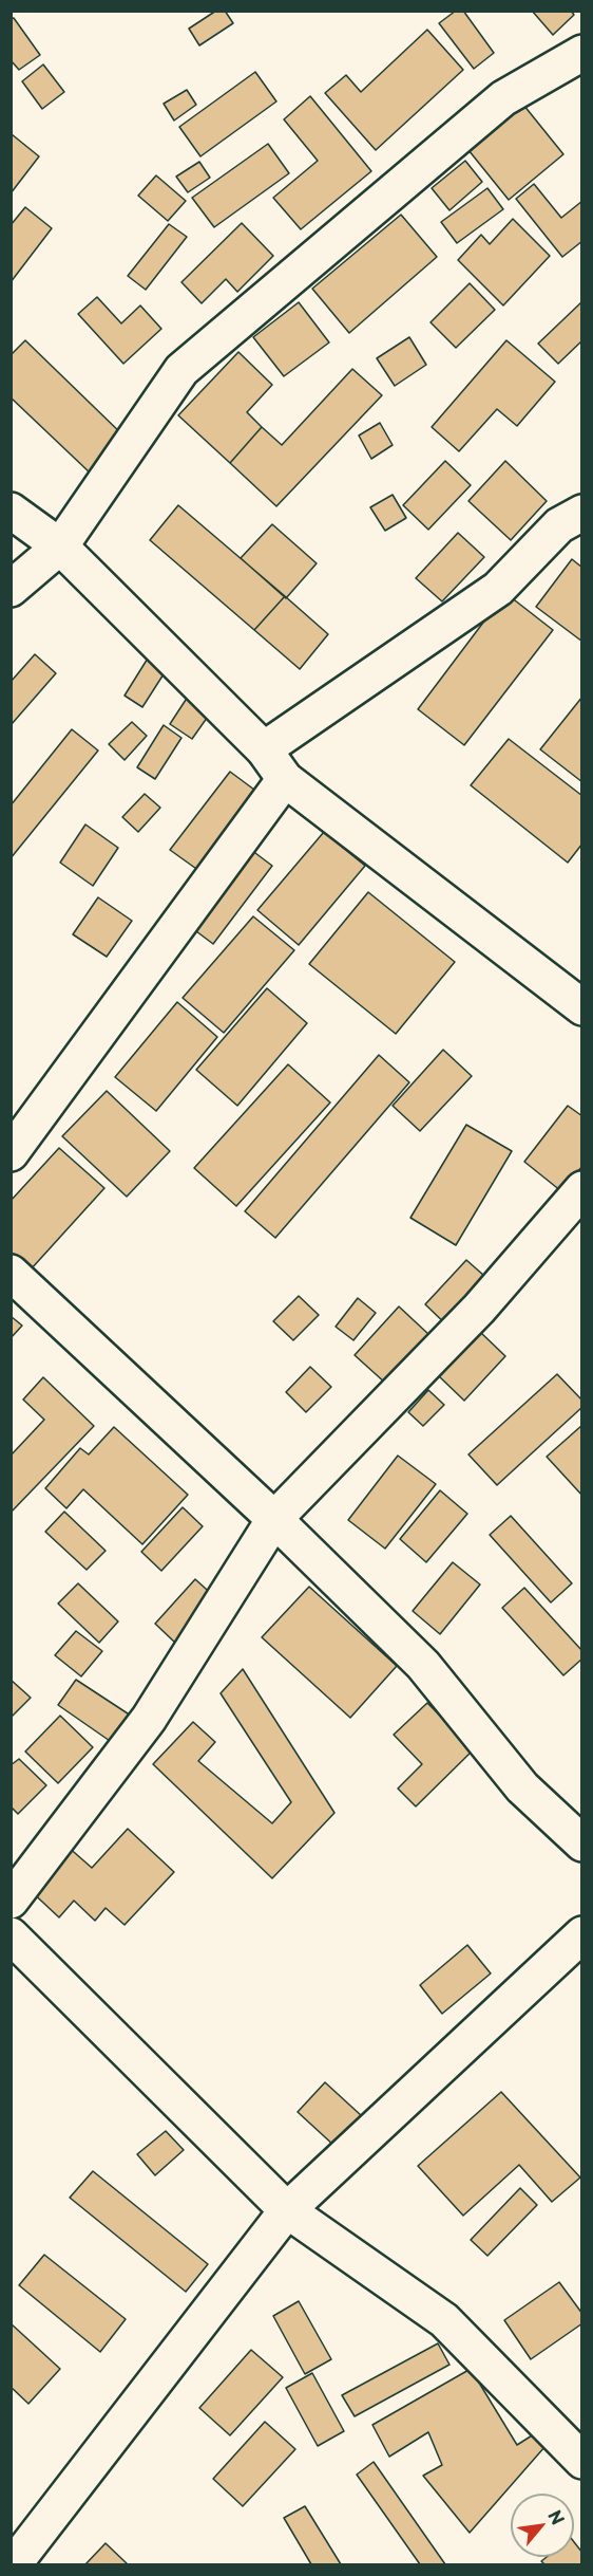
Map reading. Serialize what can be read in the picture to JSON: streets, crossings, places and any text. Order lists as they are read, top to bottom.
{
  "north": "top right"
}
